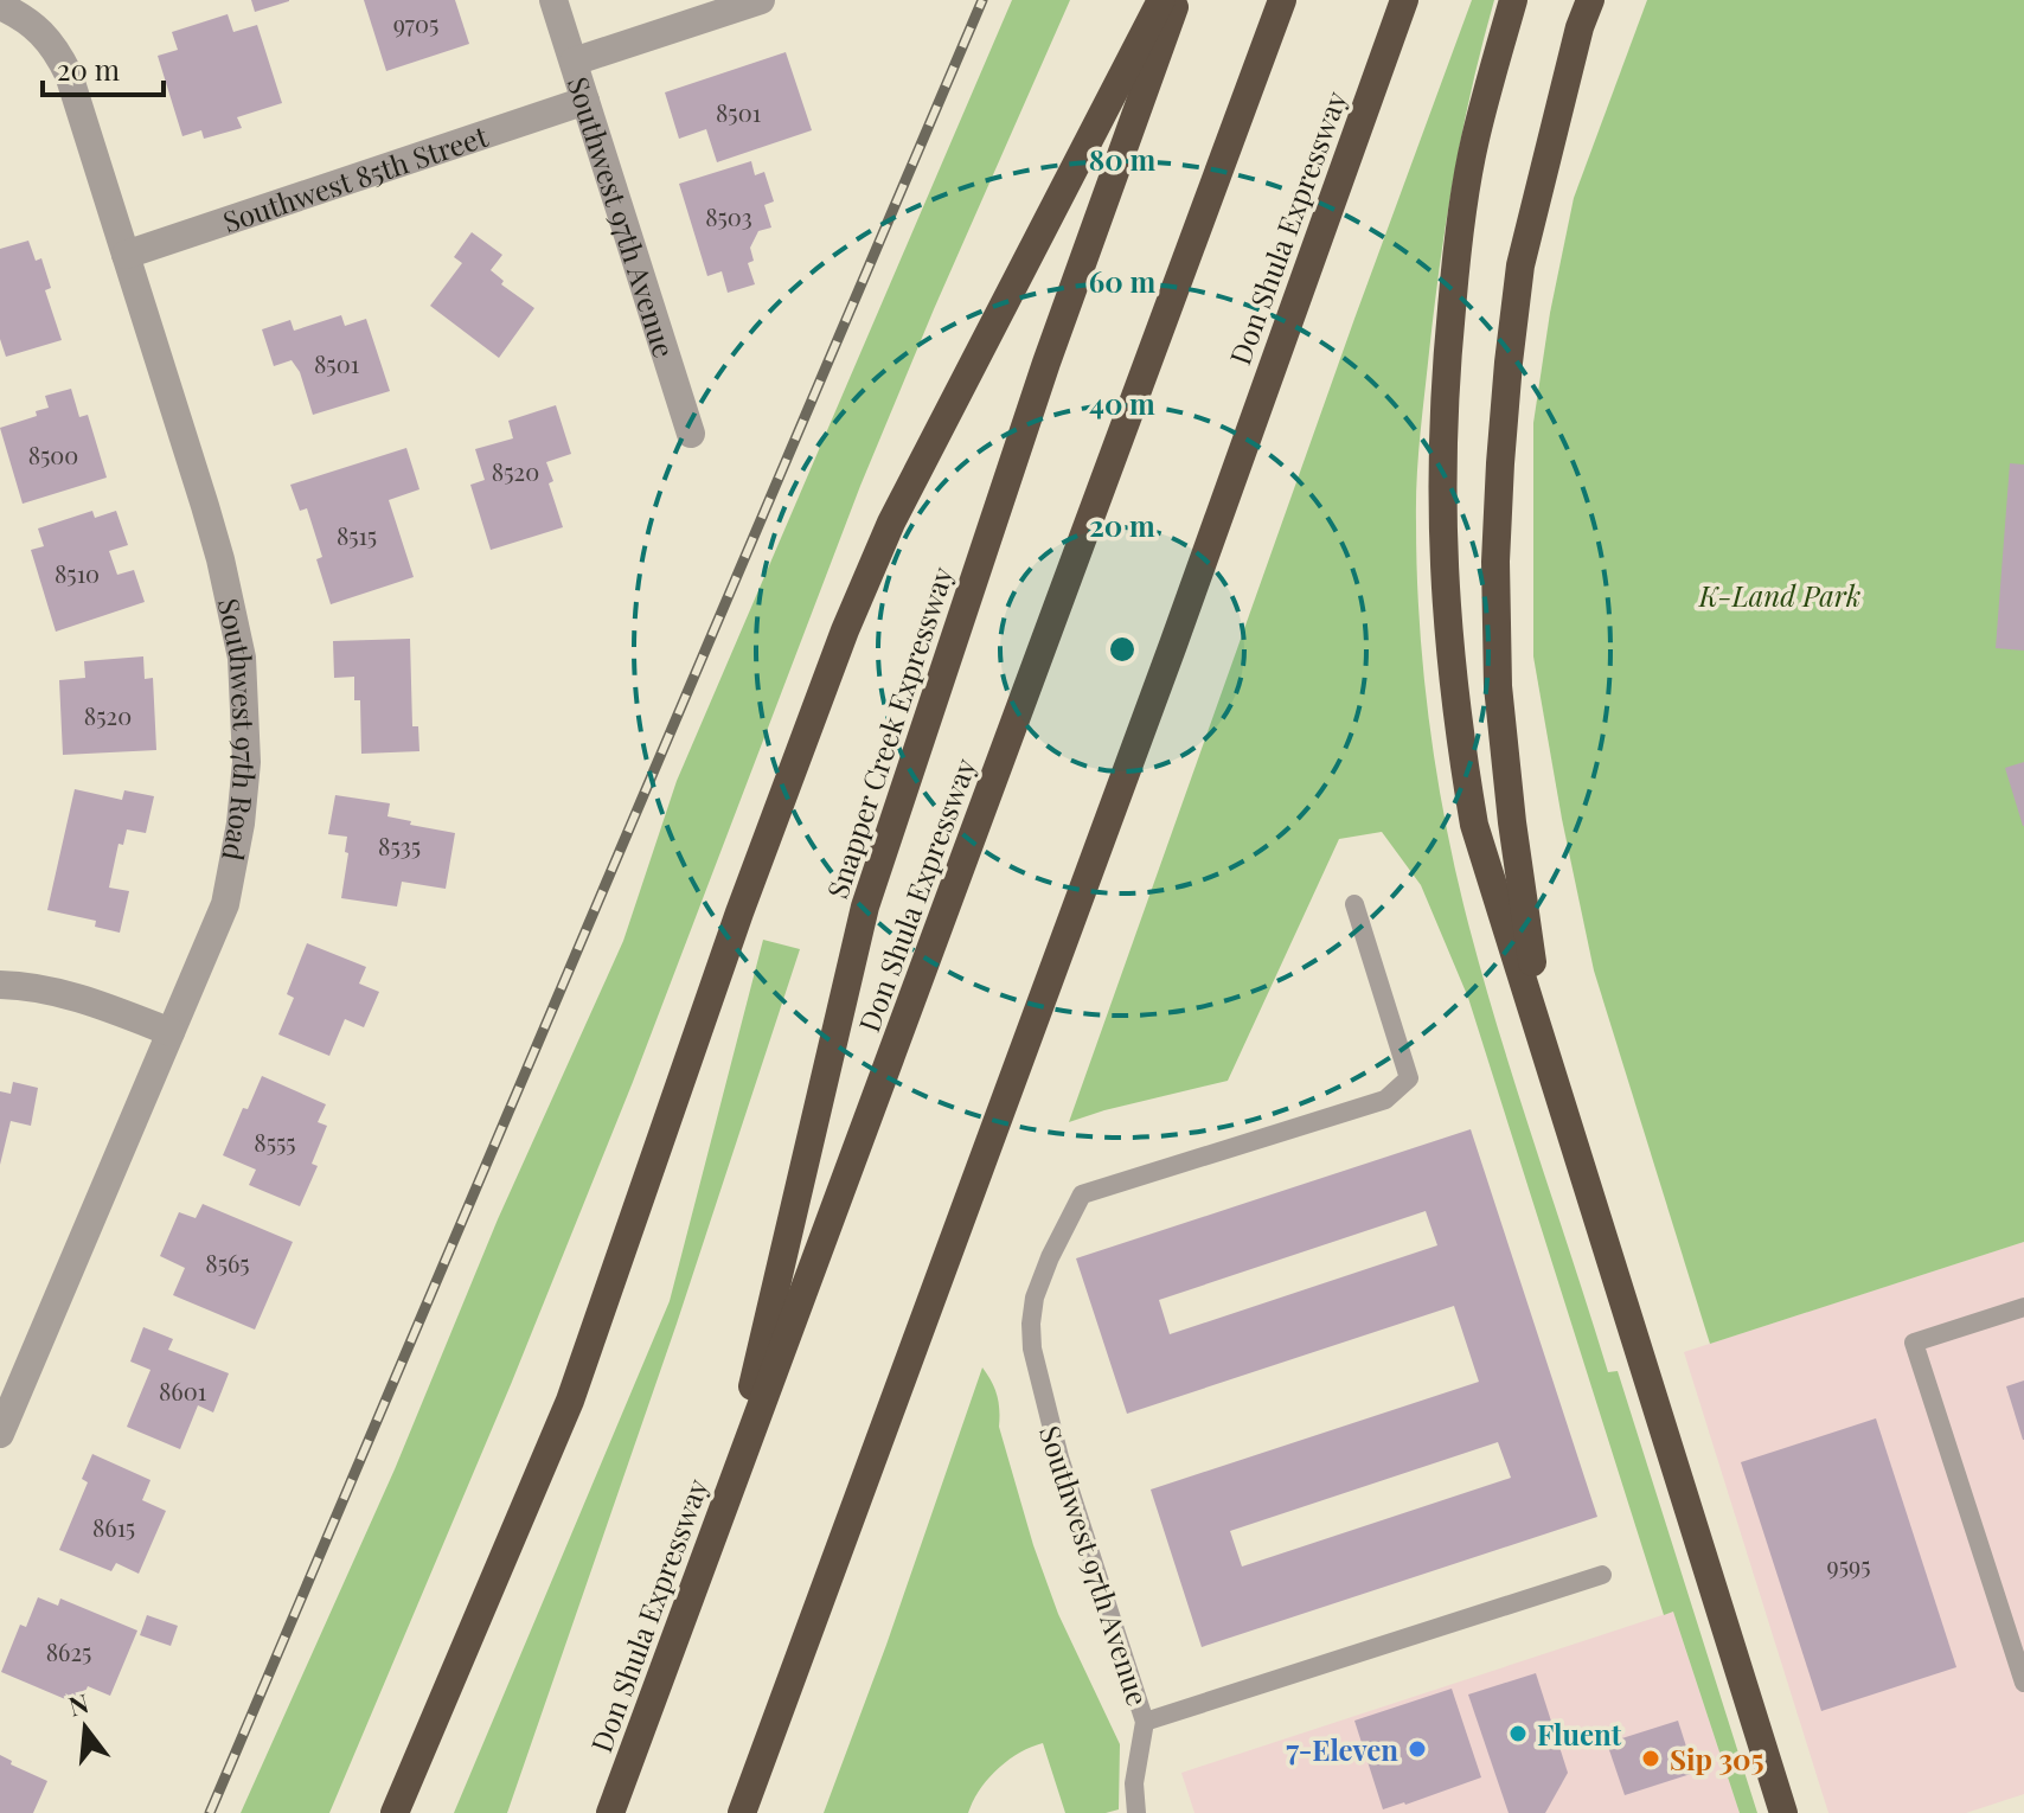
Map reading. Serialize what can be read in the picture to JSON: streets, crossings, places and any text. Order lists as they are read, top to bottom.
{
  "streets": {
    "highway": ["Don Shula Expressway", "Snapper Creek Expressway"],
    "street": ["Southwest 85th Street", "Southwest 97th Avenue", "Southwest 97th Road"]
  },
  "crossings": [
    ["Southwest 85th Street", "Southwest 97th Avenue"],
    ["Southwest 85th Street", "Southwest 97th Road"],
    ["Don Shula Expressway", "Snapper Creek Expressway"]
  ],
  "parks": ["K-Land Park"],
  "places": ["Fluent", "7-Eleven", "Sip 305"],
  "house_numbers": [
    "9705",
    "8501",
    "8503",
    "8501",
    "8500",
    "8520",
    "8515",
    "8510",
    "8520",
    "8535",
    "8555",
    "8565",
    "8601",
    "8615",
    "9595",
    "8625"
  ],
  "scale_bar": "20 m",
  "north": "top",
  "rings": [
    "80 m",
    "60 m",
    "40 m",
    "20 m"
  ]
}
